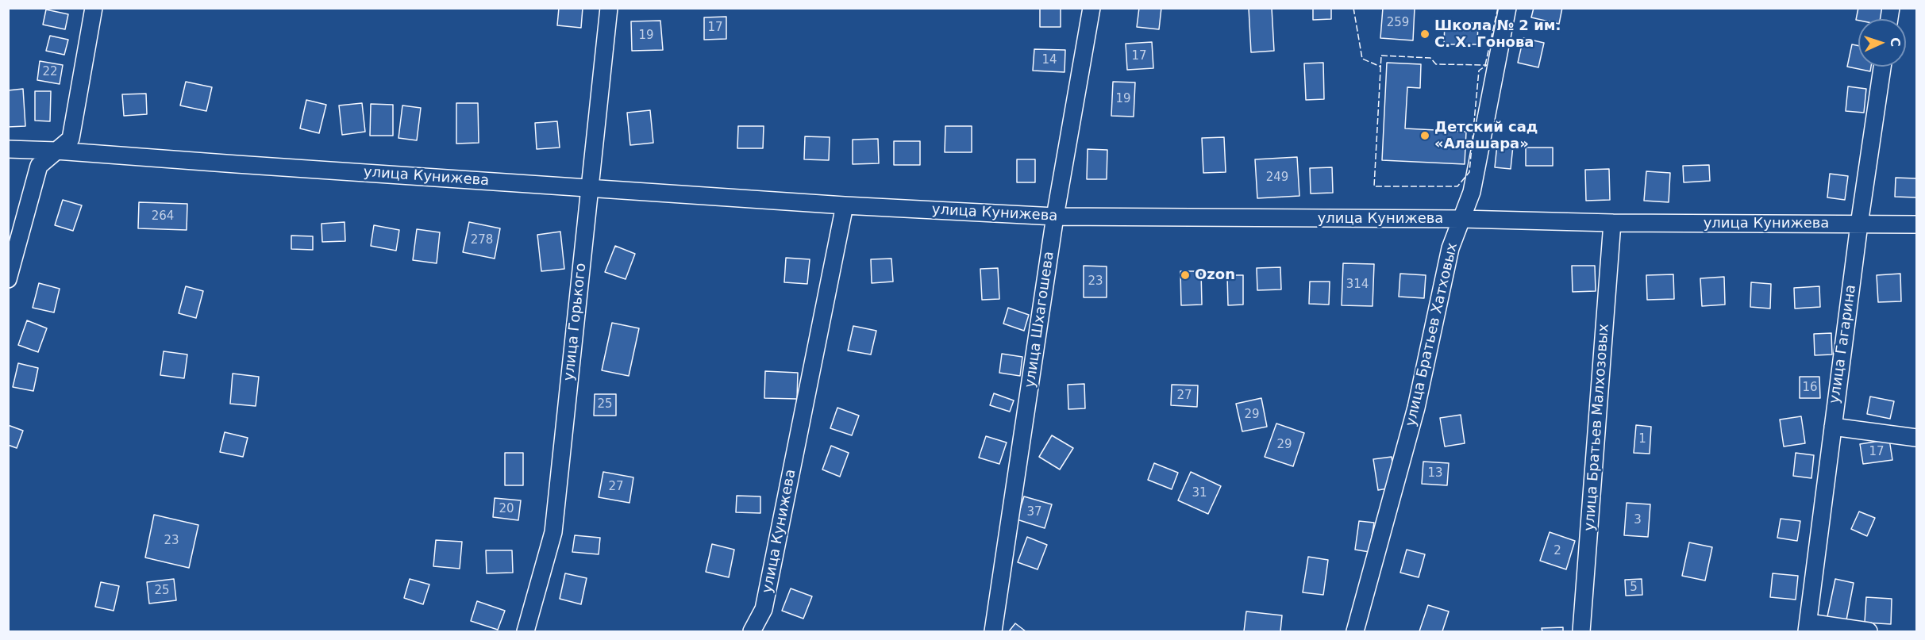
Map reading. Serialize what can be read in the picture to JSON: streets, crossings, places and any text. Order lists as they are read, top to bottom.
{
  "streets": {
    "street": [
      "улица Кунижева",
      "улица Шхагошева",
      "улица Горького",
      "улица Братьев Хатховых",
      "улица Гагарина",
      "улица Братьев Малхозовых"
    ]
  },
  "crossings": [
    ["улица Кунижева", "улица Шхагошева"],
    ["улица Кунижева", "улица Горького"],
    ["улица Кунижева", "улица Братьев Хатховых"],
    ["улица Кунижева", "улица Гагарина"],
    ["улица Кунижева", "улица Братьев Малхозовых"]
  ],
  "places": ["Школа № 2 им. С. Х. Гонова", "Детский сад «Алашара»", "Ozon"],
  "house_numbers": [
    "259",
    "17",
    "19",
    "17",
    "14",
    "22",
    "19",
    "249",
    "264",
    "278",
    "23",
    "314",
    "16",
    "27",
    "25",
    "29",
    "1",
    "29",
    "17",
    "13",
    "27",
    "31",
    "20",
    "37",
    "3",
    "23",
    "2",
    "5",
    "25"
  ],
  "north": "right"
}
